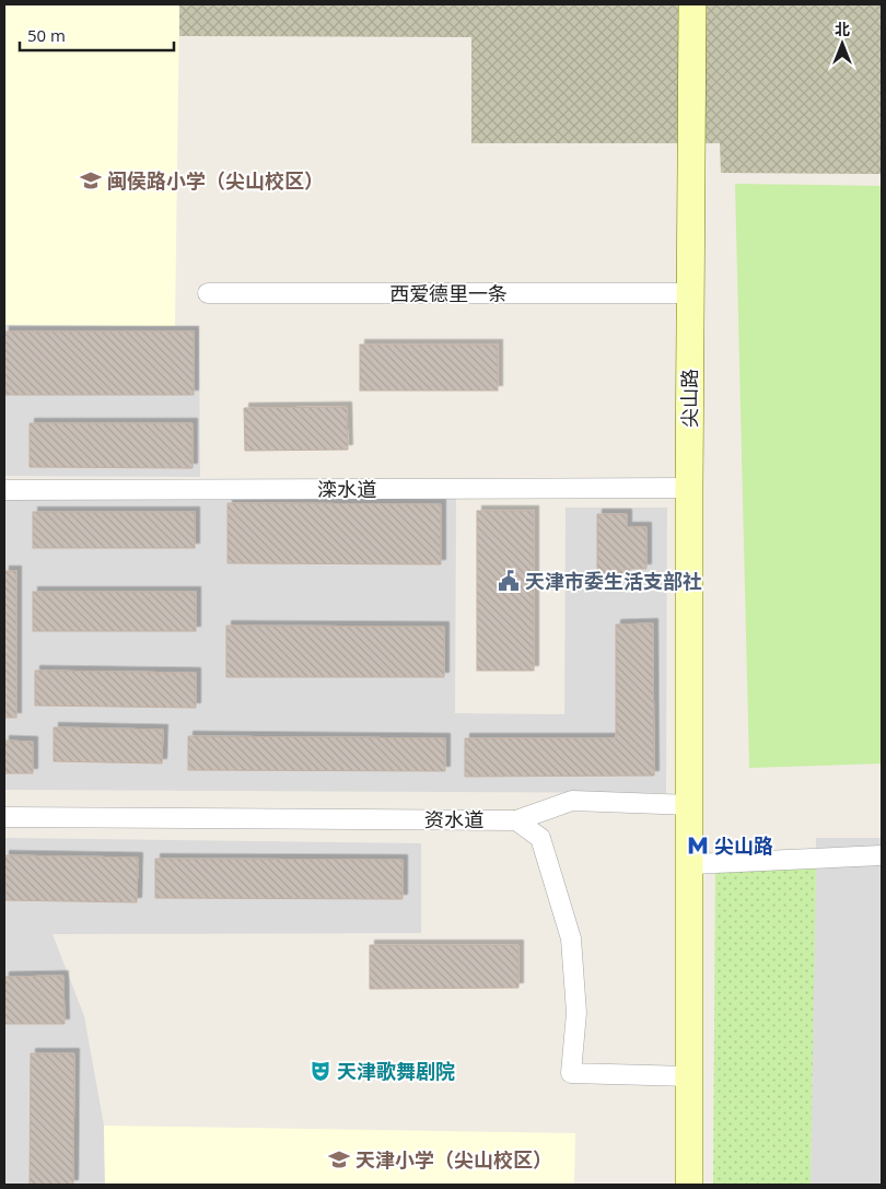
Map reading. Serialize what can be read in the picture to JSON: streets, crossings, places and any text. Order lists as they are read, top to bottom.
{
  "streets": {
    "main road": ["尖山路"],
    "street": ["西爱德里一条", "滦水道", "资水道"]
  },
  "crossings": [
    ["西爱德里一条", "尖山路"],
    ["尖山路", "滦水道"],
    ["尖山路", "资水道"]
  ],
  "places": {
    "school or university": ["闽侯路小学（尖山校区）", "天津小学（尖山校区）"],
    "public building": ["天津市委生活支部社"],
    "metro station": ["尖山路"],
    "theatre": ["天津歌舞剧院"]
  },
  "scale_bar": "50 m",
  "north": "top"
}
